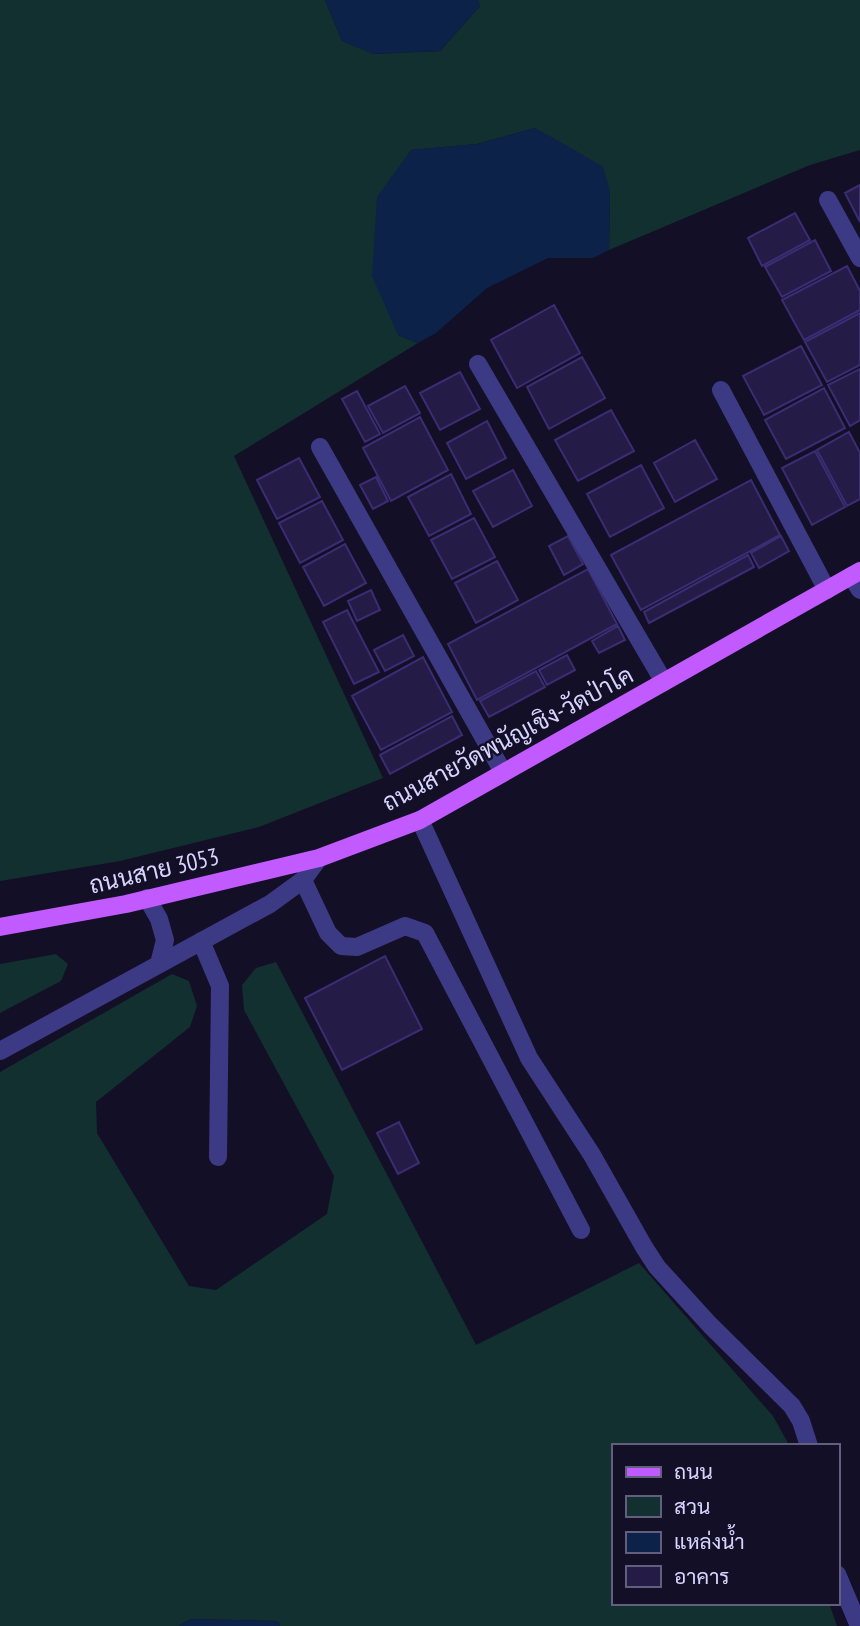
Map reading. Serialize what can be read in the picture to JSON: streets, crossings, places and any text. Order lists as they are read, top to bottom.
{
  "streets": {
    "main road": ["ถนนสายวัดพนัญเชิง-วัดป่าโค", "ถนนสาย 3053"]
  },
  "crossings": [
    ["ถนนสายวัดพนัญเชิง-วัดป่าโค", "ถนนสาย 3053"]
  ],
  "legend": [
    "ถนน",
    "สวน",
    "แหล่งน้ำ",
    "อาคาร"
  ]
}
